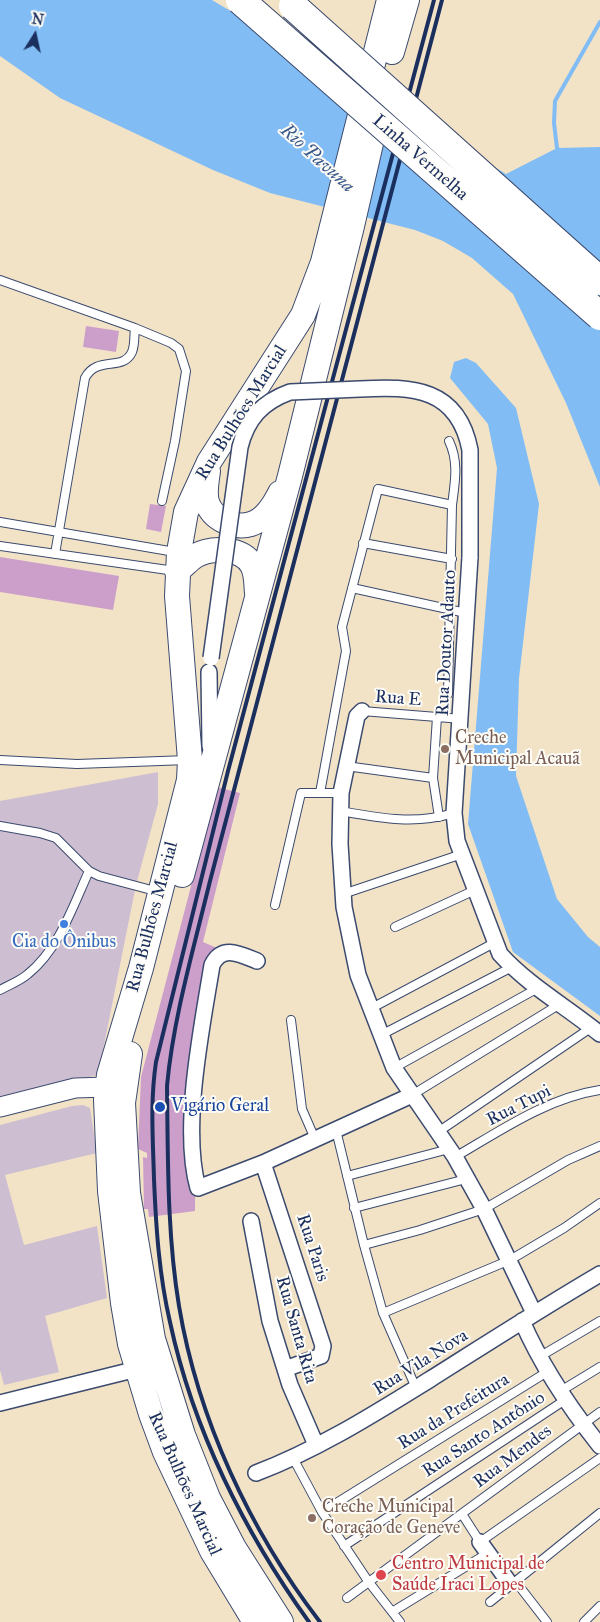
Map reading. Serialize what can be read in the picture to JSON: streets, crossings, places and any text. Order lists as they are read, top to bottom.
{
  "streets": {
    "highway": ["Linha Vermelha"],
    "main road": ["Rua Bulhões Marcial"],
    "street": [
      "Rua Doutor Adauto",
      "Rua Paris",
      "Rua Santa Rita",
      "Rua Vila Nova"
    ],
    "lane": [
      "Rua E",
      "Rua Tupi",
      "Rua da Prefeitura",
      "Rua Santo Antônio",
      "Rua Mendes"
    ]
  },
  "crossings": [
    ["Rua Doutor Adauto", "Rua E"],
    ["Rua Paris", "Rua Santa Rita"],
    ["Rua Santa Rita", "Rua Vila Nova"]
  ],
  "water": ["Rio Pavuna"],
  "places": [
    "Creche Municipal Acauã",
    "Cia do Ônibus",
    "Vigário Geral",
    "Creche Municipal Coração de Geneve",
    "Centro Municipal de Saúde Iraci Lopes"
  ],
  "north": "top"
}
